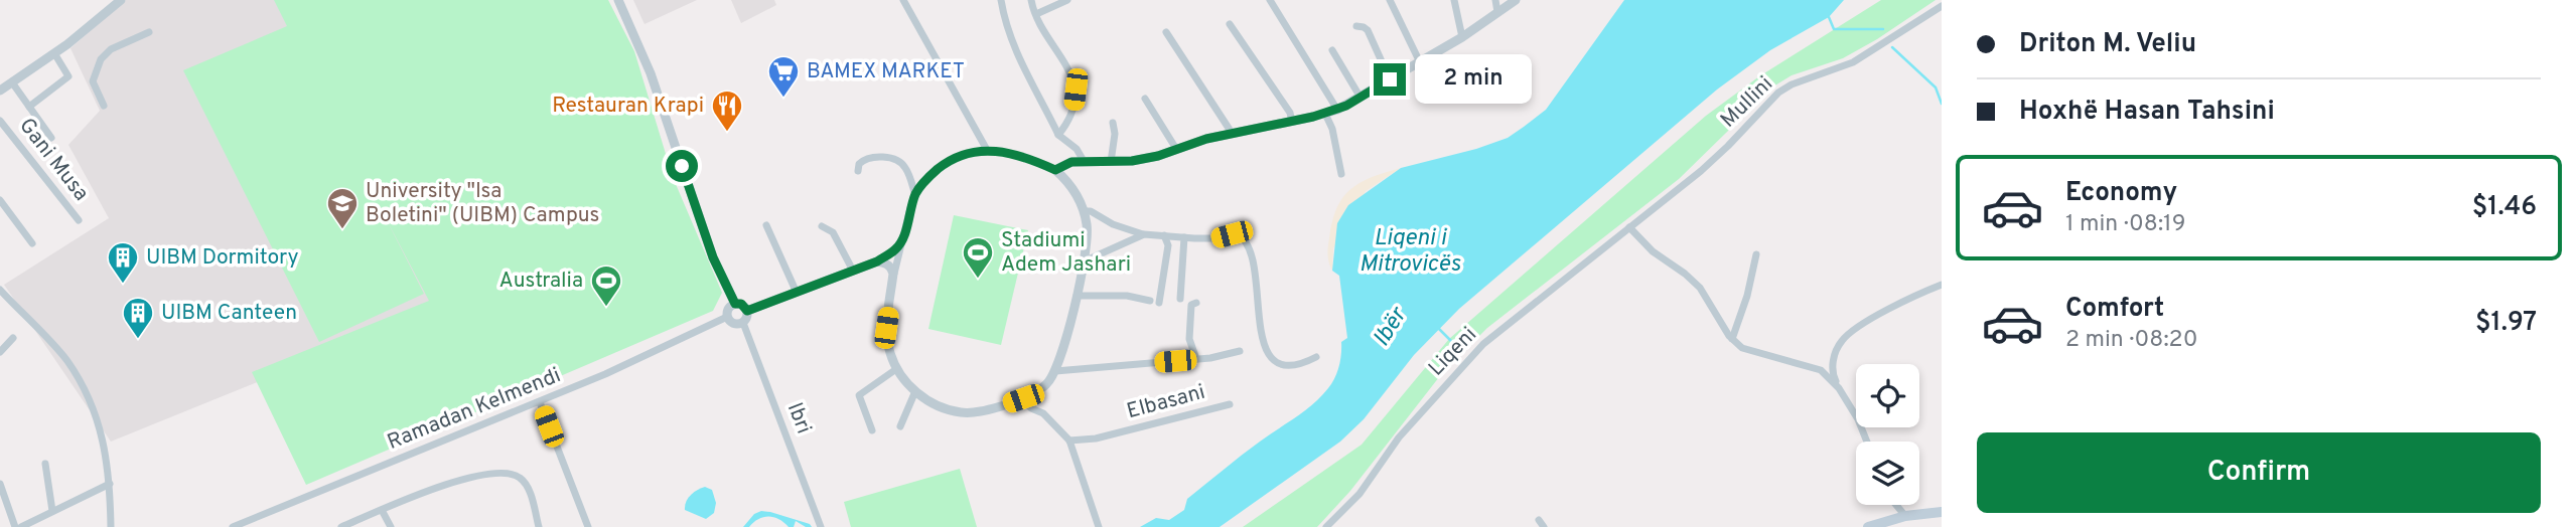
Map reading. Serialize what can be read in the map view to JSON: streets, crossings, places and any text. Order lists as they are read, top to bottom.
{
  "streets": {
    "street": [
      "Mullini",
      "Gani Musa",
      "Liqeni",
      "Elbasani",
      "Ramadan Kelmendi",
      "Ibri"
    ]
  },
  "crossings": [
    ["Mullini", "Liqeni"],
    ["Ramadan Kelmendi", "Ibri"]
  ],
  "water": ["Liqeni i Mitrovicës", "Ibër"],
  "places": {
    "supermarket": ["BAMEX MARKET"],
    "restaurant": ["Restauran Krapi"],
    "school or university": ["University \"Isa Boletini\" (UIBM) Campus"],
    "sports": ["Stadiumi Adem Jashari", "Australia"],
    "building": ["UIBM Dormitory", "UIBM Canteen"]
  },
  "page": {
    "banner": ["Driton M. Veliu", "Hoxhë Hasan Tahsini"],
    "bubble": "2 min",
    "list": [
      {
        "name": "Economy",
        "note": "1 min · 08:19",
        "value": "$1.46"
      },
      {
        "name": "Comfort",
        "note": "2 min · 08:20",
        "value": "$1.97"
      }
    ],
    "buttons": "Confirm"
  }
}
